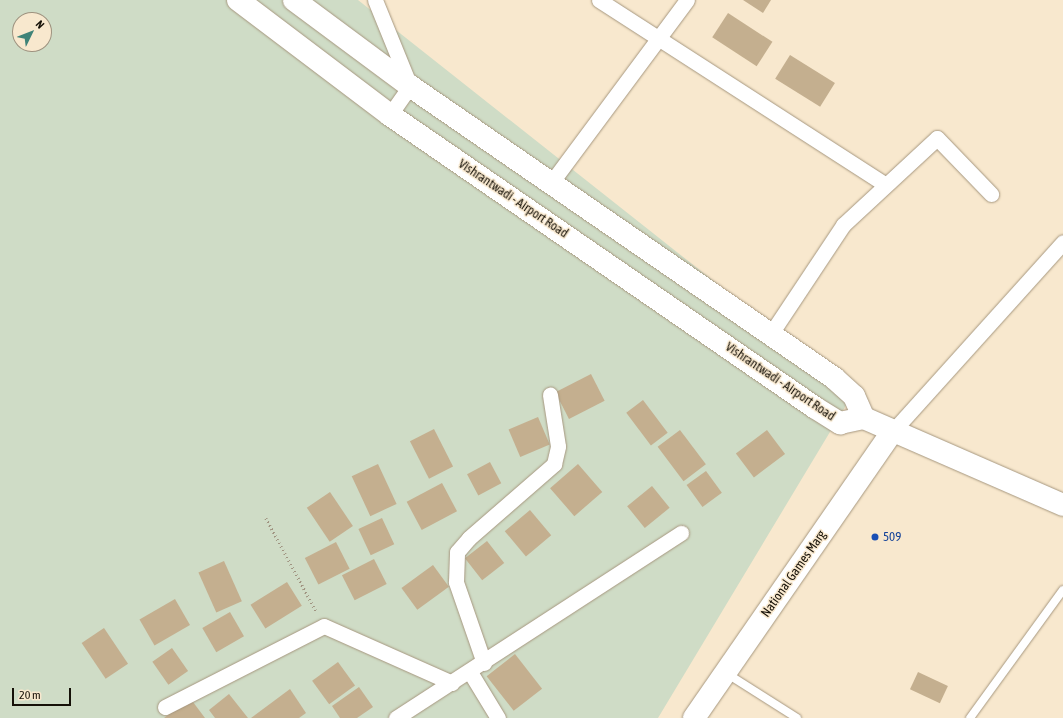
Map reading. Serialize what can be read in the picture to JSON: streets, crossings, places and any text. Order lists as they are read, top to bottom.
{
  "streets": {
    "main road": ["Vishrantwadi - Airport Road", "National Games Marg"]
  },
  "places": ["509"],
  "scale_bar": "20 m",
  "north": "top right"
}
